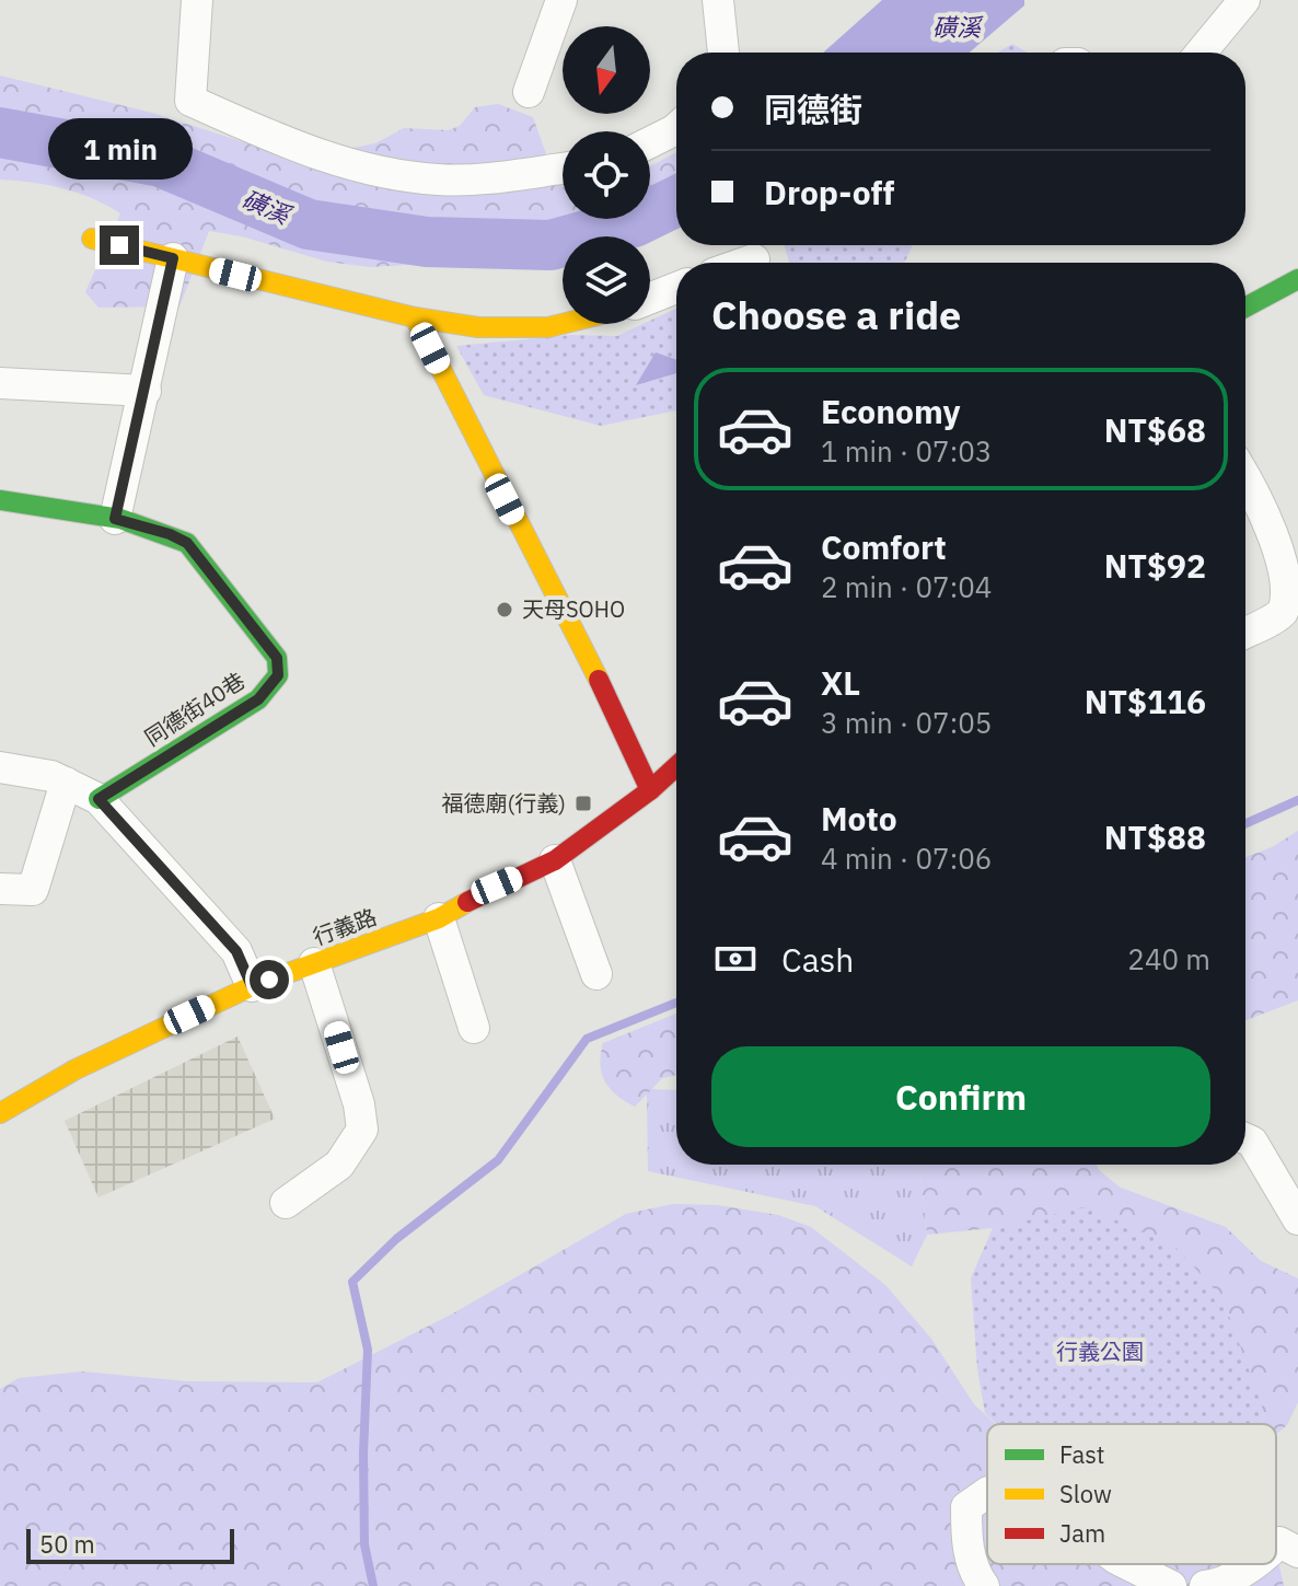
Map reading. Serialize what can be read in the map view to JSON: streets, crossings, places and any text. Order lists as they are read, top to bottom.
{
  "streets": {
    "street": ["同德街40巷", "行義路"]
  },
  "water": ["磺溪"],
  "parks": ["行義公園"],
  "places": {
    "other": ["天母SOHO"],
    "transit": ["福德廟(行義)"]
  },
  "legend": ["Fast", "Slow", "Jam"],
  "scale_bar": "50 m",
  "north": "bottom",
  "page": {
    "banner": ["同德街", "Drop-off"],
    "bubble": "1 min",
    "heading": "Choose a ride",
    "list": [
      {
        "name": "Economy",
        "note": "1 min · 07:03",
        "value": "NT$68"
      },
      {
        "name": "Comfort",
        "note": "2 min · 07:04",
        "value": "NT$92"
      },
      {
        "name": "XL",
        "note": "3 min · 07:05",
        "value": "NT$116"
      },
      {
        "name": "Moto",
        "note": "4 min · 07:06",
        "value": "NT$88"
      }
    ],
    "pay": ["Cash", "240 m"],
    "buttons": "Confirm",
    "scale": "50 m"
  }
}
